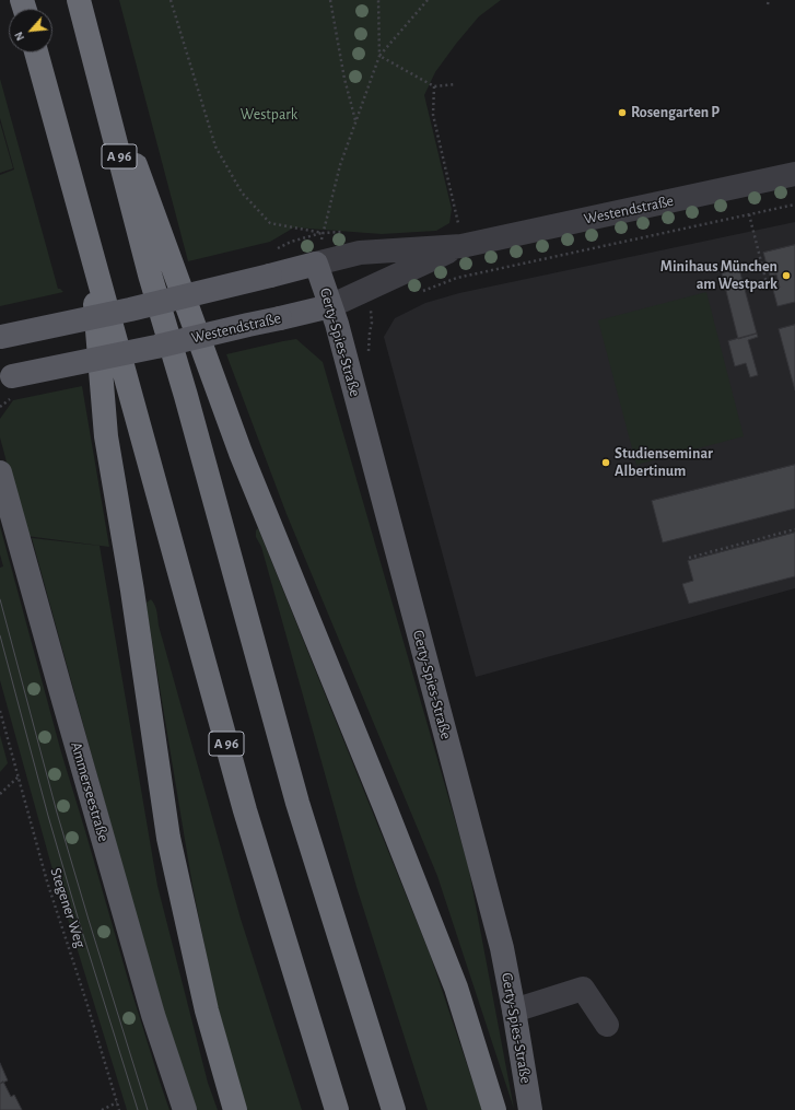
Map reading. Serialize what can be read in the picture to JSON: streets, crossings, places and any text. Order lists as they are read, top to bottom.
{
  "streets": {
    "highway": ["A 96"],
    "main road": ["Westendstraße", "Gerty-Spies-Straße", "Ammerseestraße"],
    "path": ["Stegener Weg"]
  },
  "crossings": [
    ["Westendstraße", "Gerty-Spies-Straße"]
  ],
  "parks": ["Westpark"],
  "places": ["Rosengarten P", "Minihaus München am Westpark", "Studienseminar Albertinum"],
  "north": "bottom left"
}
